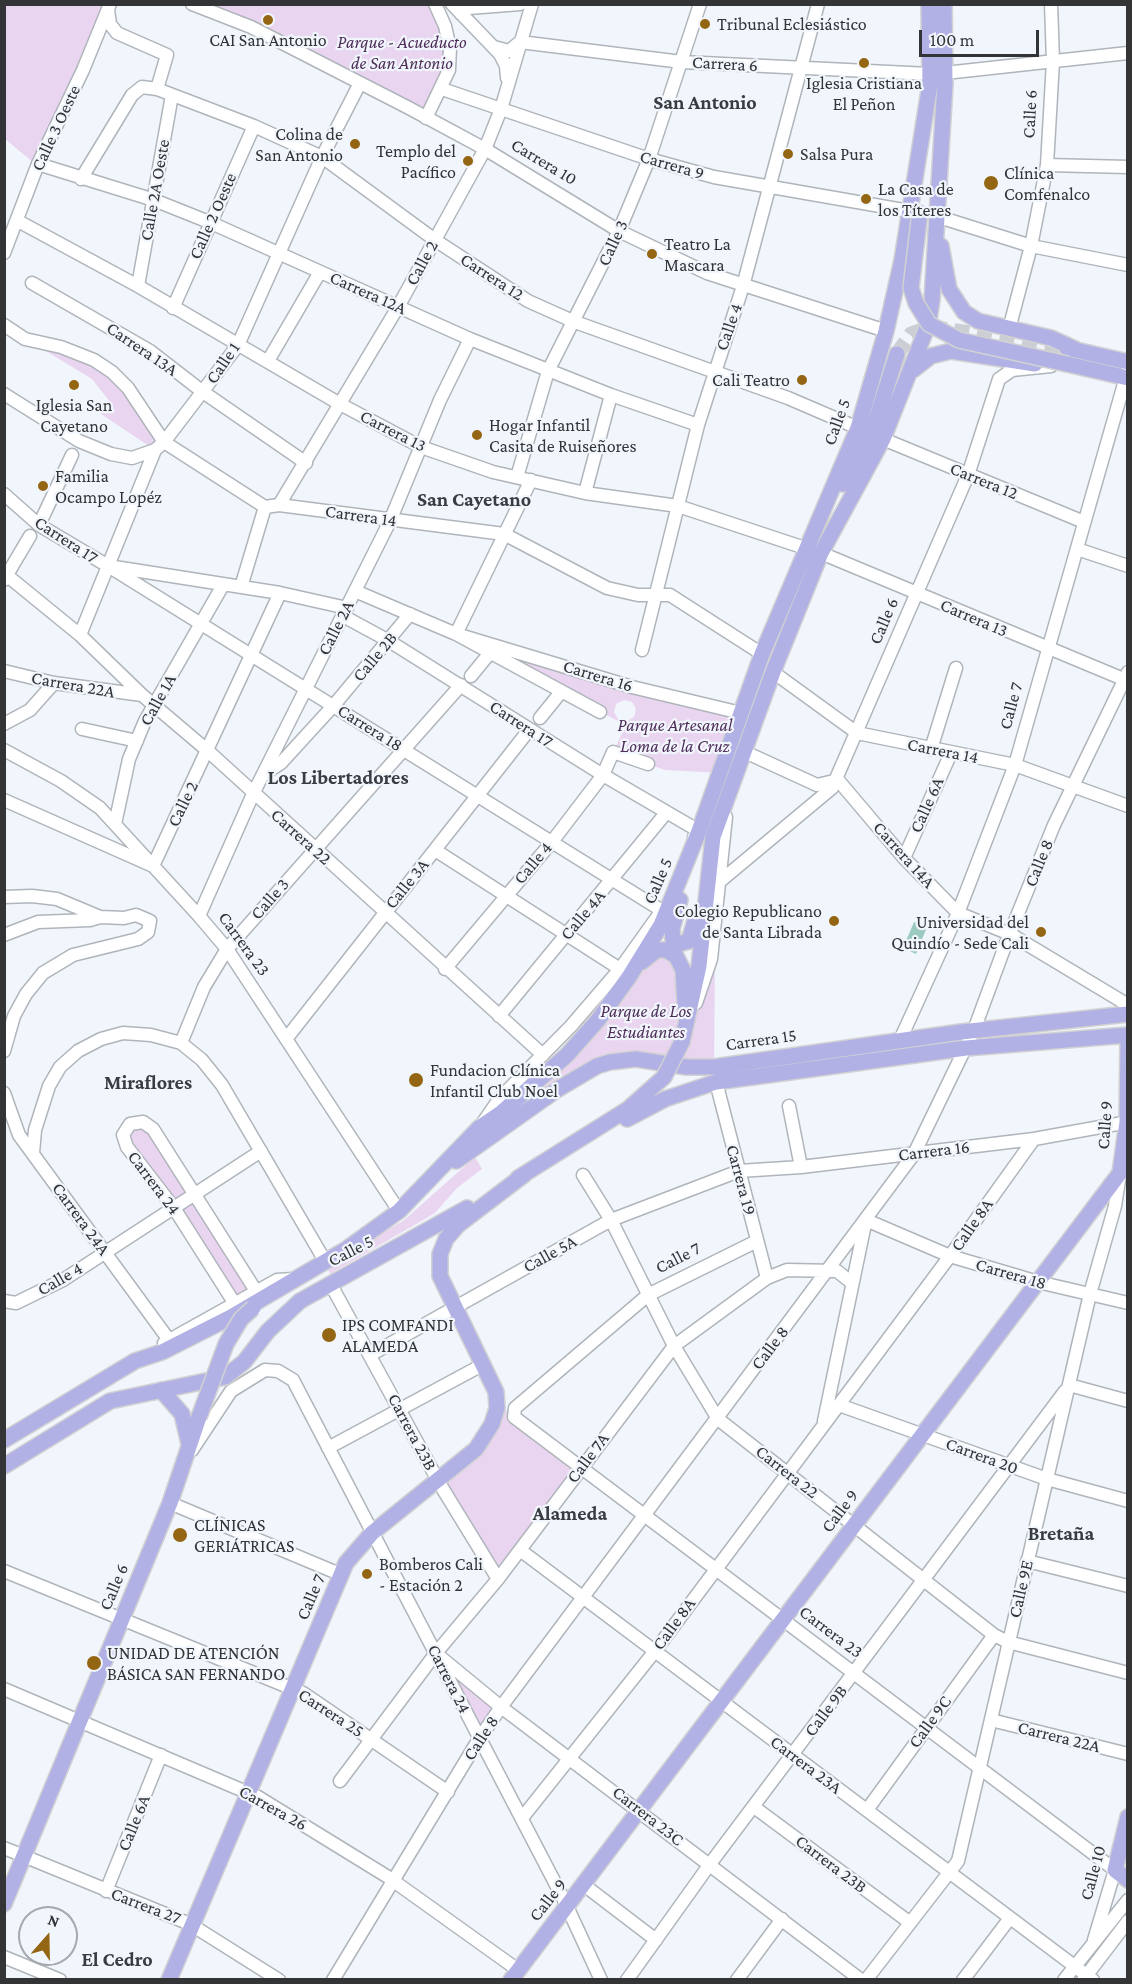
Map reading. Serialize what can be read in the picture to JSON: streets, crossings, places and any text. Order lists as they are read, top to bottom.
{
  "streets": {
    "main road": [
      "Calle 6",
      "Calle 5",
      "Calle 7",
      "Carrera 23",
      "Carrera 15",
      "Calle 9",
      "Calle 10"
    ],
    "street": [
      "Carrera 6",
      "Calle 3 Oeste",
      "Carrera 10",
      "Carrera 9",
      "Calle 2A Oeste",
      "Calle 2 Oeste",
      "Calle 3",
      "Calle 2",
      "Carrera 12",
      "Carrera 12A",
      "Calle 4",
      "Carrera 13A",
      "Calle 1",
      "Carrera 13",
      "Carrera 14",
      "Carrera 17",
      "Calle 2A",
      "Calle 2B",
      "Carrera 16",
      "Carrera 22A",
      "Calle 1A",
      "Carrera 18",
      "Calle 6A",
      "Carrera 22",
      "Carrera 14A",
      "Calle 8",
      "Calle 3A",
      "Calle 4A",
      "Carrera 19",
      "Carrera 24",
      "Carrera 24A",
      "Calle 8A",
      "Calle 5A",
      "Carrera 23B",
      "Carrera 20",
      "Calle 7A",
      "Calle 9E",
      "Calle 9B",
      "Carrera 25",
      "Calle 9C",
      "Carrera 23A",
      "Carrera 26",
      "Carrera 23C",
      "Carrera 27"
    ]
  },
  "crossings": [
    ["Carrera 6", "Calle 6"],
    ["Carrera 6", "Calle 3"],
    ["Carrera 6", "Calle 2"],
    ["Carrera 6", "Calle 4"],
    ["Carrera 6", "Calle 5"],
    ["Calle 6", "Carrera 12"],
    ["Calle 6", "Calle 5"],
    ["Calle 6", "Carrera 13"],
    ["Calle 6", "Carrera 14"],
    ["Calle 6", "Carrera 14A"],
    ["Calle 6", "Carrera 24"],
    ["Calle 6", "Carrera 25"],
    ["Calle 6", "Carrera 26"],
    ["Calle 6", "Carrera 27"],
    ["Calle 3 Oeste", "Carrera 12A"],
    ["Calle 3 Oeste", "Carrera 13"],
    ["Carrera 10", "Calle 3"],
    ["Carrera 10", "Calle 2"],
    ["Carrera 10", "Calle 4"],
    ["Carrera 10", "Calle 1"],
    ["Carrera 10", "Calle 5"],
    ["Carrera 9", "Calle 3"],
    ["Carrera 9", "Calle 2"],
    ["Carrera 9", "Calle 4"],
    ["Carrera 9", "Calle 5"],
    ["Calle 2A Oeste", "Carrera 12"],
    ["Calle 2A Oeste", "Carrera 12A"],
    ["Calle 2A Oeste", "Carrera 13"],
    ["Calle 2 Oeste", "Carrera 12"],
    ["Calle 2 Oeste", "Carrera 12A"],
    ["Calle 2 Oeste", "Carrera 13"],
    ["Calle 3", "Carrera 12"],
    ["Calle 3", "Carrera 12A"],
    ["Calle 3", "Carrera 13"],
    ["Calle 3", "Carrera 17"],
    ["Calle 3", "Carrera 18"],
    ["Calle 3", "Carrera 22"],
    ["Calle 3", "Carrera 23"],
    ["Calle 2", "Carrera 12"],
    ["Calle 2", "Carrera 12A"],
    ["Calle 2", "Carrera 13A"],
    ["Calle 2", "Carrera 13"],
    ["Calle 2", "Carrera 14"],
    ["Calle 2", "Carrera 17"],
    ["Calle 2", "Carrera 18"],
    ["Calle 2", "Carrera 22"],
    ["Calle 2", "Carrera 23"],
    ["Carrera 12", "Calle 4"],
    ["Carrera 12", "Calle 1"],
    ["Carrera 12", "Calle 5"],
    ["Carrera 12", "Calle 7"],
    ["Carrera 12A", "Calle 4"],
    ["Carrera 12A", "Calle 1"],
    ["Carrera 12A", "Calle 2A"],
    ["Calle 4", "Carrera 13"],
    ["Calle 4", "Carrera 14"],
    ["Calle 4", "Carrera 17"],
    ["Calle 4", "Carrera 18"],
    ["Calle 4", "Carrera 22"],
    ["Calle 4", "Carrera 24"],
    ["Calle 4", "Carrera 24A"],
    ["Carrera 13A", "Calle 1"],
    ["Calle 1", "Carrera 13"],
    ["Calle 1", "Carrera 17"],
    ["Calle 1", "Carrera 18"],
    ["Calle 1", "Carrera 22"],
    ["Calle 5", "Carrera 13"],
    ["Calle 5", "Carrera 14"],
    ["Calle 5", "Carrera 17"],
    ["Calle 5", "Carrera 16"],
    ["Calle 5", "Carrera 18"],
    ["Calle 5", "Carrera 22"],
    ["Calle 5", "Carrera 23"],
    ["Calle 5", "Carrera 15"],
    ["Calle 5", "Carrera 24"],
    ["Calle 5", "Carrera 24A"],
    ["Calle 5", "Carrera 23B"],
    ["Carrera 13", "Calle 2A"],
    ["Carrera 13", "Calle 7"],
    ["Carrera 13", "Calle 8"],
    ["Carrera 14", "Calle 2A"],
    ["Carrera 14", "Calle 7"],
    ["Carrera 14", "Calle 6A"],
    ["Carrera 14", "Calle 8"],
    ["Carrera 17", "Calle 2A"],
    ["Carrera 17", "Calle 2B"],
    ["Carrera 17", "Calle 1A"],
    ["Carrera 17", "Carrera 18"],
    ["Carrera 17", "Calle 3A"],
    ["Carrera 17", "Calle 4A"],
    ["Calle 2A", "Calle 2B"],
    ["Calle 2A", "Carrera 16"],
    ["Calle 2A", "Carrera 18"],
    ["Calle 2A", "Carrera 22"],
    ["Calle 2A", "Carrera 23"],
    ["Calle 2B", "Carrera 16"],
    ["Calle 2B", "Carrera 18"],
    ["Carrera 16", "Calle 8"],
    ["Carrera 16", "Calle 9"],
    ["Carrera 16", "Carrera 19"],
    ["Carrera 16", "Calle 8A"],
    ["Carrera 16", "Calle 5A"],
    ["Carrera 22A", "Carrera 22"],
    ["Carrera 22A", "Calle 9E"],
    ["Calle 1A", "Carrera 18"],
    ["Calle 1A", "Carrera 22"],
    ["Calle 1A", "Carrera 23"],
    ["Calle 7", "Carrera 22"],
    ["Calle 7", "Carrera 14A"],
    ["Calle 7", "Carrera 23"],
    ["Calle 7", "Carrera 15"],
    ["Calle 7", "Carrera 19"],
    ["Calle 7", "Carrera 24"],
    ["Calle 7", "Carrera 23B"],
    ["Calle 7", "Carrera 25"],
    ["Calle 7", "Carrera 26"],
    ["Calle 7", "Carrera 27"],
    ["Carrera 18", "Calle 8"],
    ["Carrera 18", "Calle 3A"],
    ["Carrera 18", "Calle 4A"],
    ["Carrera 18", "Calle 9"],
    ["Carrera 18", "Calle 8A"],
    ["Carrera 18", "Calle 9E"],
    ["Calle 6A", "Carrera 14A"],
    ["Calle 6A", "Carrera 26"],
    ["Calle 6A", "Carrera 27"],
    ["Carrera 22", "Calle 8"],
    ["Carrera 22", "Calle 3A"],
    ["Carrera 22", "Calle 4A"],
    ["Carrera 22", "Calle 9"],
    ["Carrera 22", "Calle 8A"],
    ["Carrera 22", "Calle 5A"],
    ["Carrera 22", "Calle 7A"],
    ["Carrera 22", "Calle 9E"],
    ["Carrera 22", "Calle 9B"],
    ["Carrera 22", "Calle 9C"],
    ["Carrera 14A", "Calle 8"],
    ["Calle 8", "Carrera 23"],
    ["Calle 8", "Carrera 15"],
    ["Calle 8", "Carrera 24"],
    ["Calle 8", "Calle 8A"],
    ["Calle 8", "Calle 7A"],
    ["Calle 8", "Carrera 25"],
    ["Calle 8", "Carrera 23A"],
    ["Calle 8", "Carrera 26"],
    ["Calle 8", "Carrera 23C"],
    ["Calle 3A", "Carrera 23"],
    ["Carrera 23", "Calle 9"],
    ["Carrera 23", "Calle 8A"],
    ["Carrera 23", "Calle 7A"],
    ["Carrera 23", "Calle 9E"],
    ["Carrera 23", "Calle 9B"],
    ["Carrera 23", "Calle 9C"],
    ["Carrera 23", "Calle 10"],
    ["Carrera 15", "Carrera 19"],
    ["Calle 9", "Carrera 24"],
    ["Calle 9", "Carrera 20"],
    ["Calle 9", "Calle 9E"],
    ["Calle 9", "Carrera 23A"],
    ["Calle 9", "Carrera 26"],
    ["Calle 9", "Carrera 23C"],
    ["Carrera 19", "Calle 5A"],
    ["Carrera 19", "Calle 7A"],
    ["Carrera 24", "Calle 8A"],
    ["Carrera 24", "Calle 7A"],
    ["Carrera 24", "Carrera 23C"],
    ["Calle 8A", "Carrera 20"],
    ["Calle 8A", "Carrera 23A"],
    ["Calle 8A", "Carrera 23C"],
    ["Calle 5A", "Carrera 23B"],
    ["Carrera 23B", "Calle 7A"],
    ["Carrera 23B", "Calle 9E"],
    ["Carrera 23B", "Calle 9B"],
    ["Carrera 20", "Calle 9E"],
    ["Carrera 20", "Calle 9B"],
    ["Calle 7A", "Carrera 25"],
    ["Calle 7A", "Carrera 23A"],
    ["Calle 7A", "Carrera 23C"],
    ["Calle 9E", "Calle 9B"],
    ["Calle 9E", "Carrera 23A"],
    ["Calle 9B", "Carrera 23A"],
    ["Calle 9B", "Carrera 23C"],
    ["Calle 9C", "Carrera 23A"],
    ["Carrera 23A", "Calle 10"]
  ],
  "districts": [
    "San Antonio",
    "San Cayetano",
    "Los Libertadores",
    "Miraflores",
    "Alameda",
    "Bretaña",
    "El Cedro"
  ],
  "parks": ["Parque - Acueducto de San Antonio", "Parque Artesanal Loma de la Cruz", "Parque de Los Estudiantes"],
  "places": [
    "CAI San Antonio",
    "Tribunal Eclesiástico",
    "Iglesia Cristiana El Peñon",
    "Colina de San Antonio",
    "Salsa Pura",
    "Templo del Pacífico",
    "Clínica Comfenalco",
    "La Casa de los Títeres",
    "Teatro La Mascara",
    "Cali Teatro",
    "Iglesia San Cayetano",
    "Hogar Infantil Casita de Ruiseñores",
    "Familia Ocampo Lopéz",
    "Colegio Republicano de Santa Librada",
    "Universidad del Quindío - Sede Cali",
    "Fundacion Clínica Infantil Club Noel",
    "IPS COMFANDI ALAMEDA",
    "CLÍNICAS GERIÁTRICAS",
    "Bomberos Cali - Estación 2",
    "UNIDAD DE ATENCIÓN BÁSICA SAN FERNANDO"
  ],
  "scale_bar": "100 m",
  "north": "top"
}
